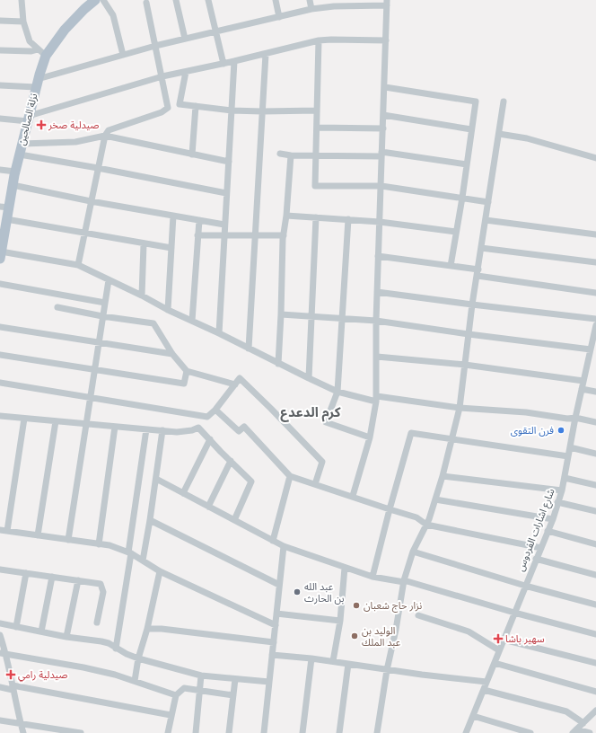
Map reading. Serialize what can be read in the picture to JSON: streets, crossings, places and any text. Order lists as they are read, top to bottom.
{
  "streets": {
    "main road": ["نزلة الصالحين"],
    "street": ["شارع اشارات الفردوس"]
  },
  "districts": ["كرم الدعدع"],
  "places": {
    "health": ["صيدلية صخر", "سهير باشا", "صيدلية رامي"],
    "other": [
      "فرن التقوى",
      "عبد الله بن الحارث",
      "نزار حاج شعبان",
      "الوليد بن عبد الملك"
    ]
  }
}
